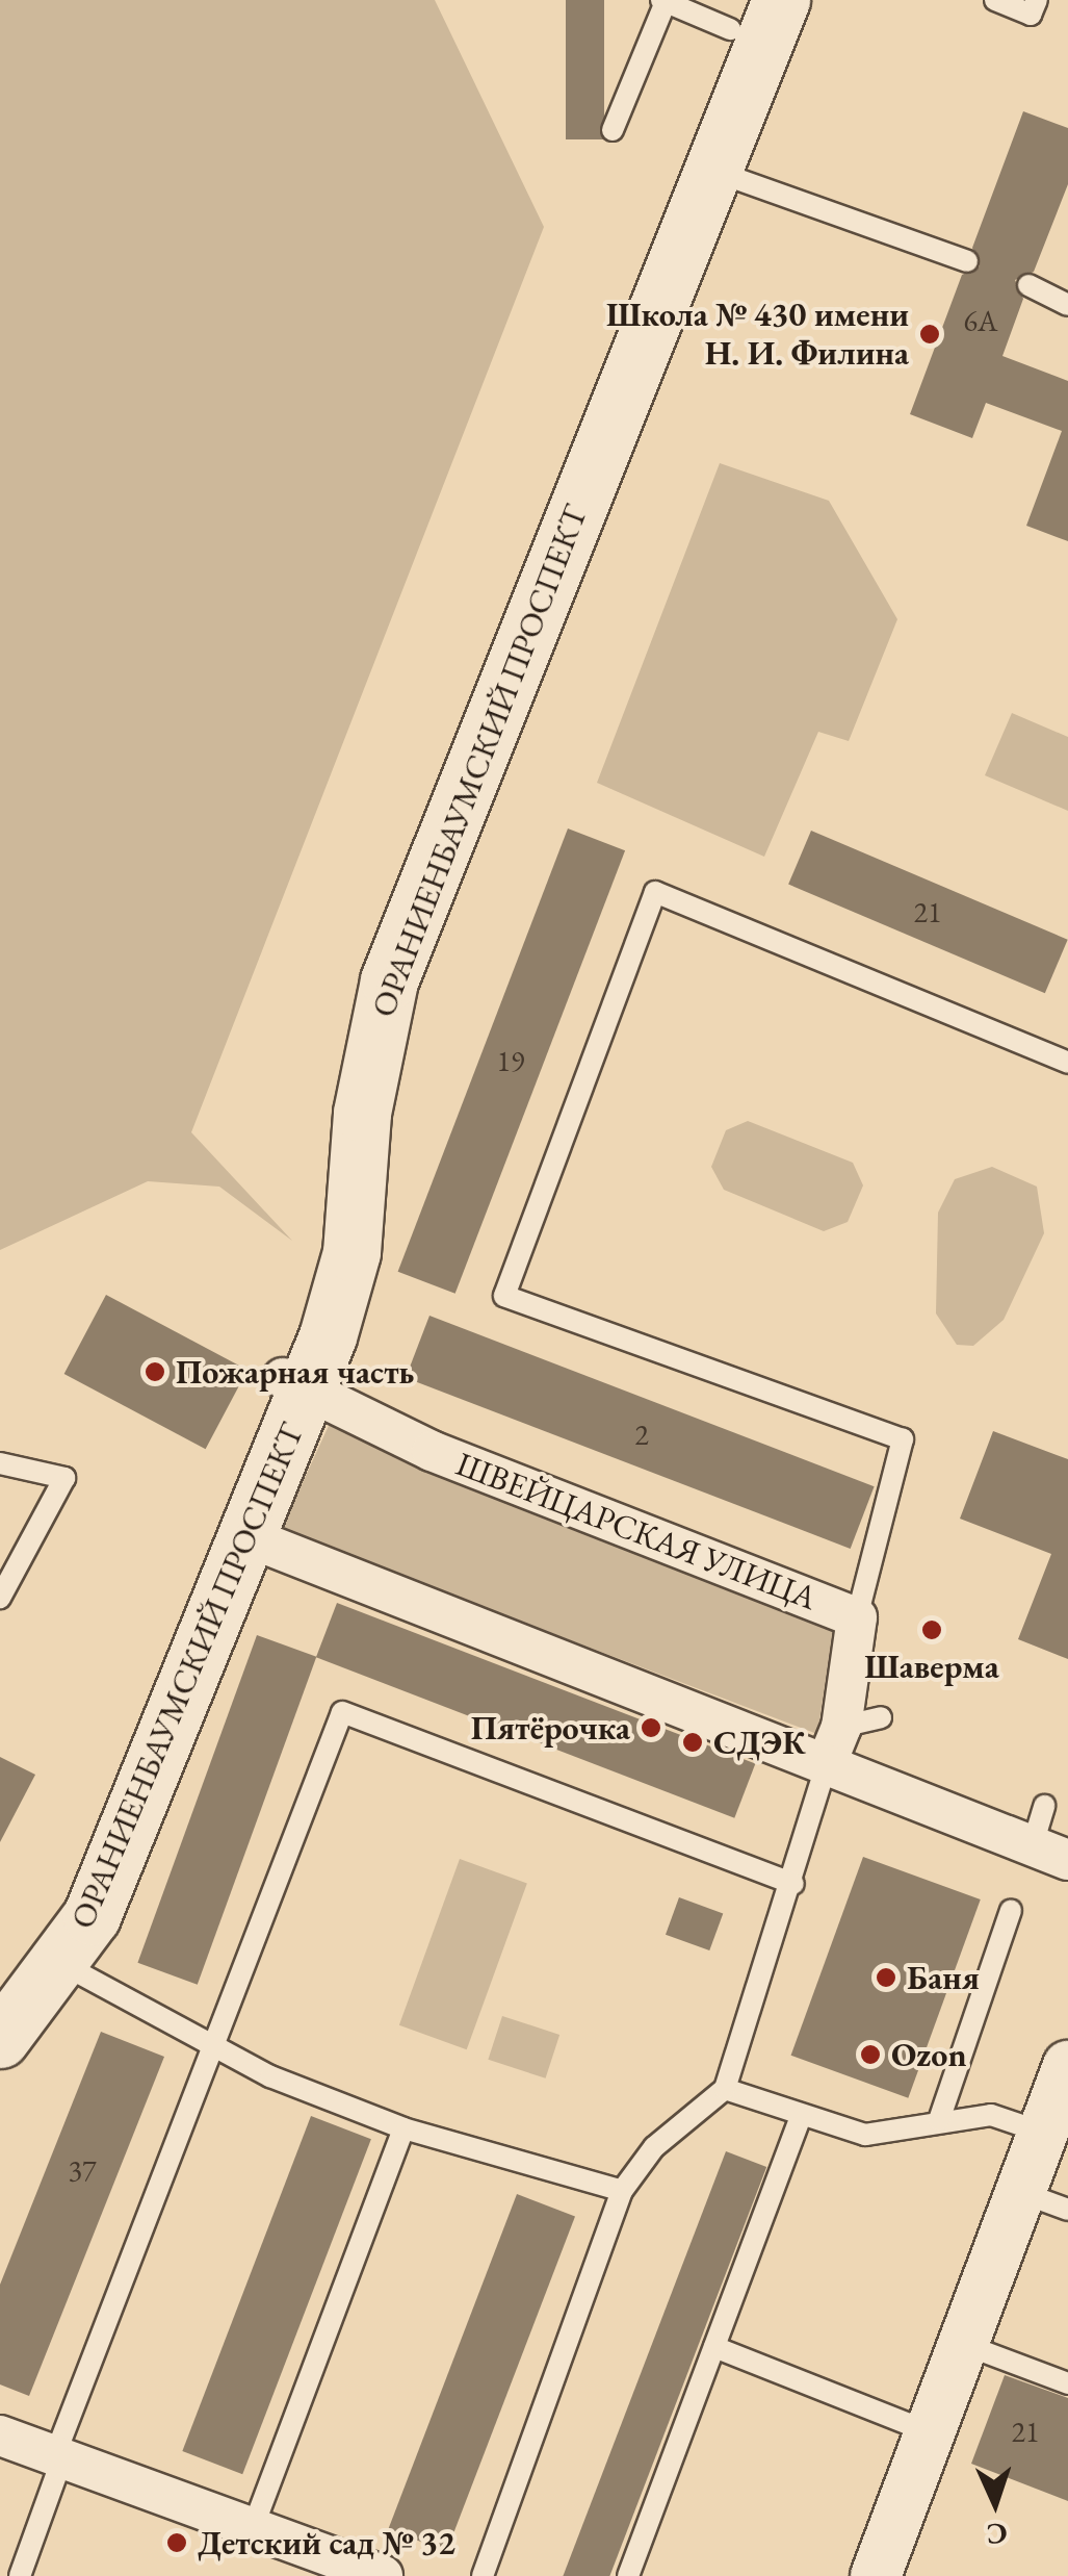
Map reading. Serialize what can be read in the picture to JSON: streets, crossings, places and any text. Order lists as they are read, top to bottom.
{
  "streets": {
    "main road": ["ОРАНИЕНБАУМСКИЙ ПРОСПЕКТ"],
    "street": ["ШВЕЙЦАРСКАЯ УЛИЦА"]
  },
  "crossings": [
    ["ОРАНИЕНБАУМСКИЙ ПРОСПЕКТ", "ШВЕЙЦАРСКАЯ УЛИЦА"]
  ],
  "places": [
    "Школа № 430 имени Н. И. Филина",
    "Пожарная часть",
    "Шаверма",
    "Пятёрочка",
    "СДЭК",
    "Баня",
    "Ozon",
    "Детский сад № 32"
  ],
  "house_numbers": [
    "6А",
    "21",
    "19",
    "2",
    "37",
    "21"
  ],
  "north": "bottom"
}
